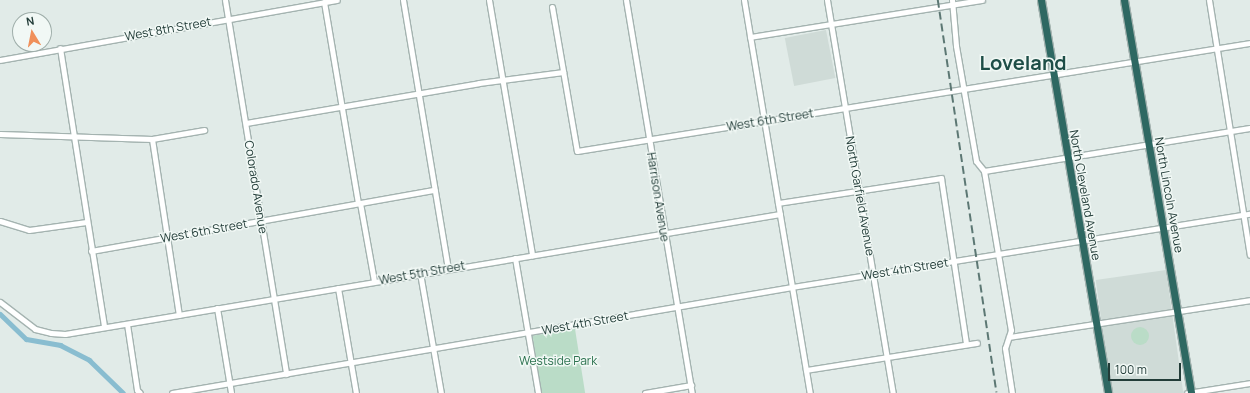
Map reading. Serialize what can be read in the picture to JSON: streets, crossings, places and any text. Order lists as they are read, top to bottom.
{
  "streets": {
    "highway": ["North Cleveland Avenue", "North Lincoln Avenue"],
    "street": [
      "West 8th Street",
      "West 6th Street",
      "Colorado Avenue",
      "North Garfield Avenue",
      "Harrison Avenue",
      "West 4th Street",
      "West 5th Street"
    ]
  },
  "crossings": [
    ["West 8th Street", "Colorado Avenue"],
    ["West 6th Street", "Colorado Avenue"],
    ["West 6th Street", "North Cleveland Avenue"],
    ["West 6th Street", "North Lincoln Avenue"],
    ["West 6th Street", "North Garfield Avenue"],
    ["West 6th Street", "Harrison Avenue"],
    ["Colorado Avenue", "West 4th Street"],
    ["Colorado Avenue", "West 5th Street"],
    ["North Cleveland Avenue", "West 4th Street"],
    ["North Lincoln Avenue", "West 4th Street"],
    ["North Garfield Avenue", "West 4th Street"],
    ["Harrison Avenue", "West 4th Street"],
    ["Harrison Avenue", "West 5th Street"]
  ],
  "districts": ["Loveland"],
  "parks": ["Westside Park"],
  "scale_bar": "100 m",
  "north": "top"
}
